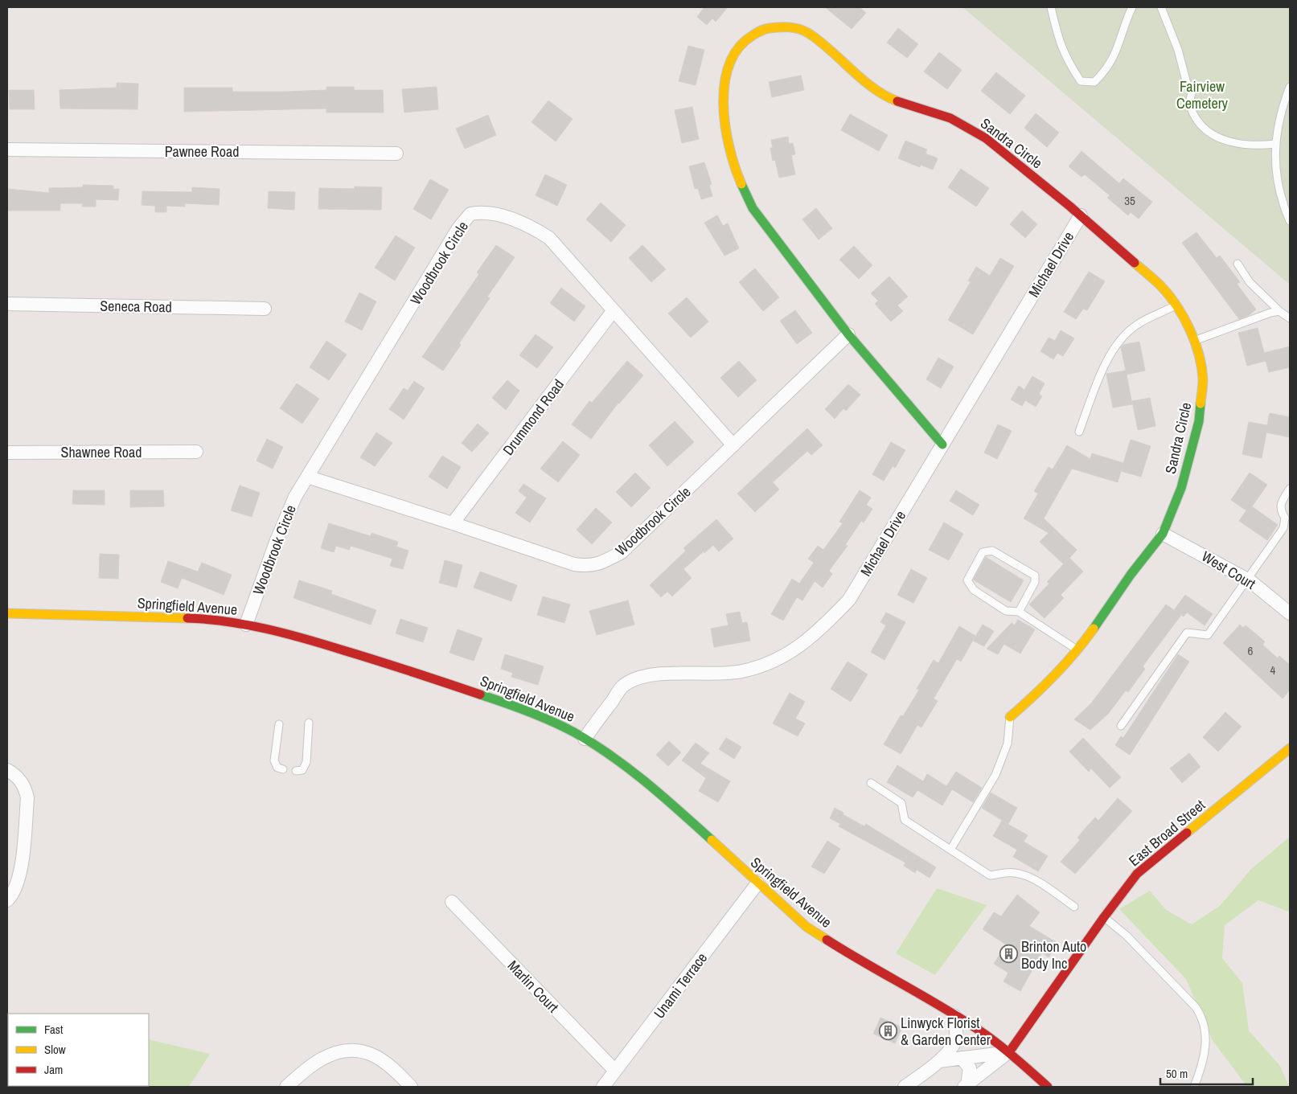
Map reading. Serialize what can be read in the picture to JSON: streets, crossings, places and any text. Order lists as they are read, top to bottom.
{
  "streets": {
    "street": [
      "Sandra Circle",
      "Pawnee Road",
      "Woodbrook Circle",
      "Michael Drive",
      "Seneca Road",
      "Drummond Road",
      "Shawnee Road",
      "West Court",
      "Springfield Avenue",
      "East Broad Street",
      "Unami Terrace",
      "Marlin Court"
    ]
  },
  "crossings": [
    ["Sandra Circle", "Woodbrook Circle"],
    ["Sandra Circle", "Michael Drive"],
    ["Sandra Circle", "West Court"],
    ["Woodbrook Circle", "Drummond Road"],
    ["Woodbrook Circle", "Springfield Avenue"],
    ["Michael Drive", "Springfield Avenue"],
    ["Springfield Avenue", "East Broad Street"],
    ["Springfield Avenue", "Unami Terrace"],
    ["Unami Terrace", "Marlin Court"]
  ],
  "parks": ["Fairview Cemetery"],
  "places": {
    "building": ["Brinton Auto Body Inc", "Linwyck Florist & Garden Center"]
  },
  "house_numbers": ["35", "6", "4"],
  "legend": ["Fast", "Slow", "Jam"],
  "scale_bar": "50 m"
}
